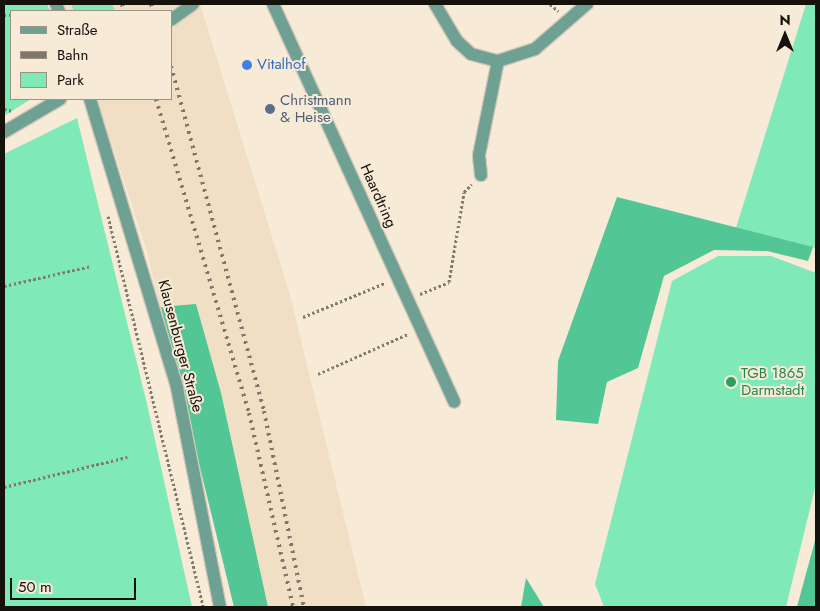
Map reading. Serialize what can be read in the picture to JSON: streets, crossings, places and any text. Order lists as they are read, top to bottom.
{
  "streets": {
    "street": ["Haardtring", "Klausenburger Straße"]
  },
  "places": ["Vitalhof", "Christmann & Heise", "TGB 1865 Darmstadt"],
  "legend": ["Straße", "Bahn", "Park"],
  "scale_bar": "50 m",
  "north": "top"
}
